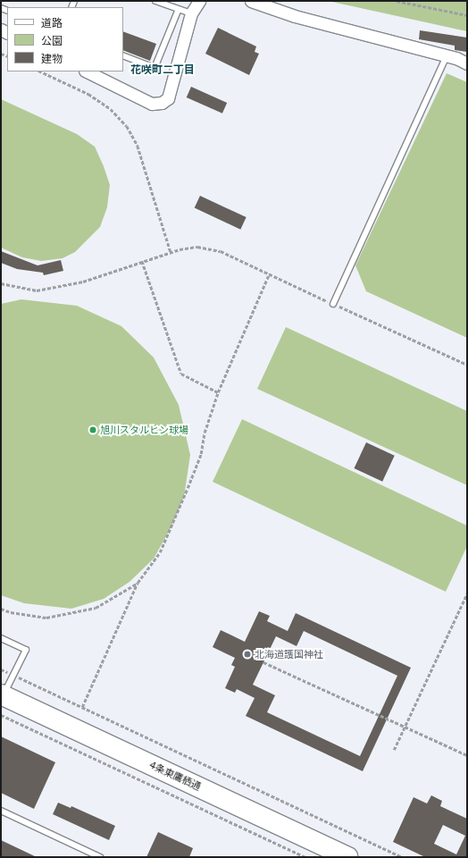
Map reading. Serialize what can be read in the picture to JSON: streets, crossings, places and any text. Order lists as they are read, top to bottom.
{
  "streets": {
    "highway": ["4条東鷹栖通"]
  },
  "districts": ["花咲町二丁目"],
  "places": ["旭川スタルヒン球場", "北海道護国神社"],
  "legend": ["道路", "公園", "建物"]
}
